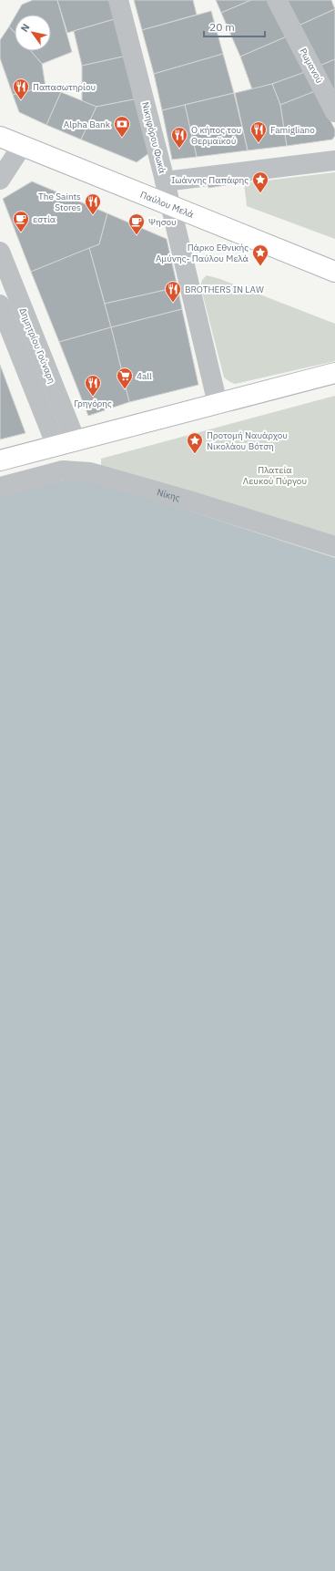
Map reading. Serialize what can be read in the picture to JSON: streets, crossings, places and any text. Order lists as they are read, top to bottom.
{
  "streets": {
    "main road": ["Παύλου Μελά"],
    "street": [
      "Ρωμανού",
      "Νικηφόρου Φωκά",
      "Δημητρίου Γούναρη",
      "Νίκης"
    ]
  },
  "crossings": [
    ["Νικηφόρου Φωκά", "Παύλου Μελά"]
  ],
  "parks": ["Πλατεία Λευκού Πύργου"],
  "places": {
    "restaurant": [
      "Παπασωτηρίου",
      "Famigliano",
      "Ο κήπος του Θερμαϊκού",
      "The Saints Stores",
      "BROTHERS IN LAW",
      "Γρηγόρης"
    ],
    "bank": ["Alpha Bank"],
    "place": ["Ιωάννης Παπάφης", "Πάρκο Εθνικής Αμύνης- Παύλου Μελά", "Προτομή Ναυάρχου Νικολάου Βότση"],
    "cafe": ["εστία", "Ψησου"],
    "supermarket": ["4all"]
  },
  "scale_bar": "20 m",
  "north": "top left"
}
